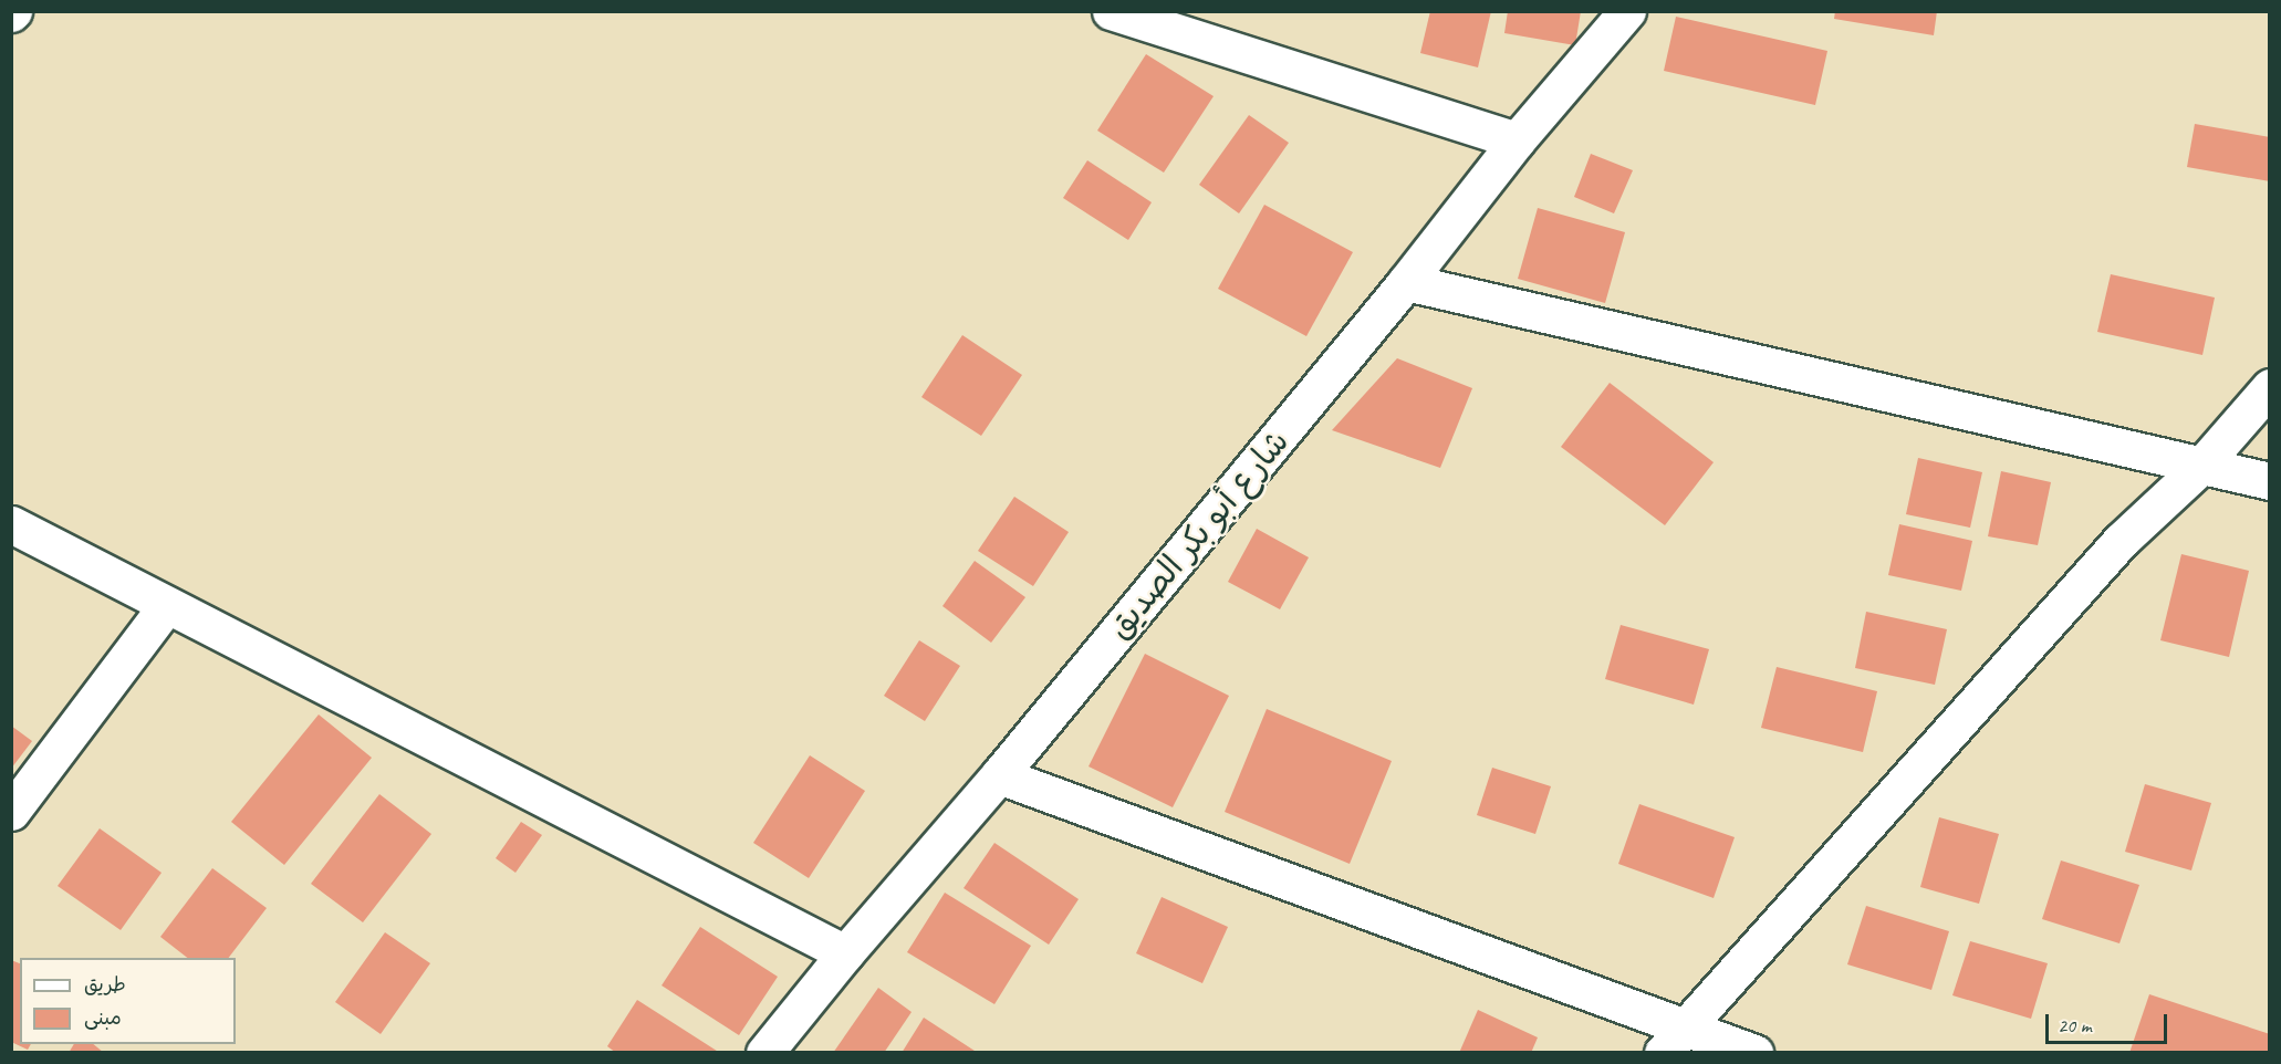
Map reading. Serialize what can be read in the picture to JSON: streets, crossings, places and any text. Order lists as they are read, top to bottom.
{
  "streets": {
    "street": ["شارع أبو بكر الصديق"]
  },
  "legend": ["طريق", "مبنى"],
  "scale_bar": "20 m"
}
